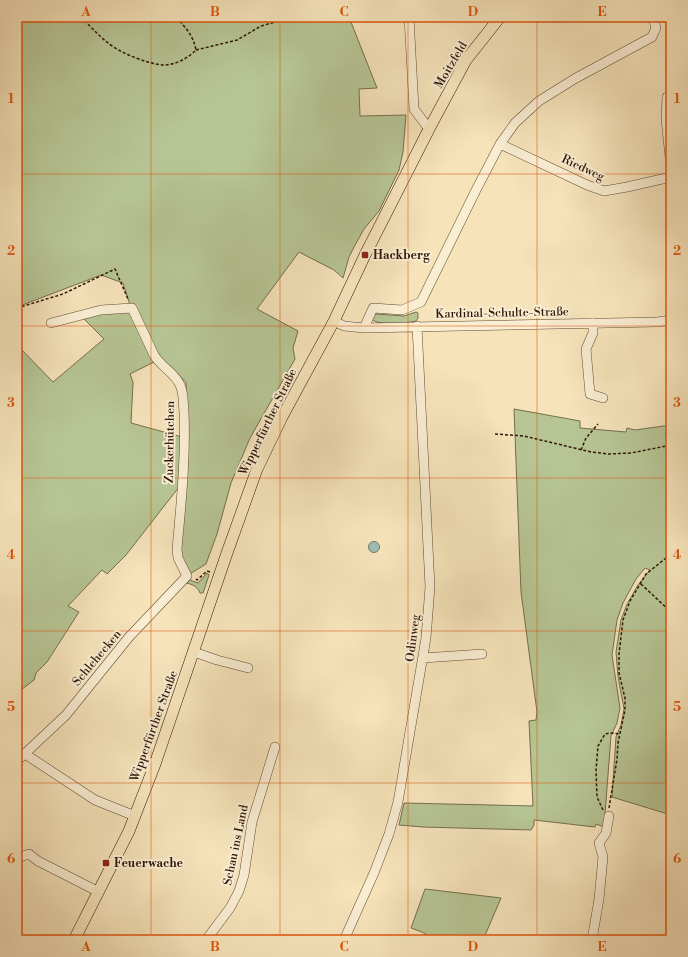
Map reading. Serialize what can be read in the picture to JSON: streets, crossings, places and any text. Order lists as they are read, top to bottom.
{
  "streets": {
    "main road": ["Moitzfeld", "Wipperfürther Straße"],
    "street": [
      "Riedweg",
      "Kardinal-Schulte-Straße",
      "Zuckerhütchen",
      "Odinweg",
      "Schlehecken",
      "Schau ins Land"
    ]
  },
  "crossings": [
    ["Moitzfeld", "Wipperfürther Straße"],
    ["Kardinal-Schulte-Straße", "Wipperfürther Straße"],
    ["Kardinal-Schulte-Straße", "Odinweg"],
    ["Zuckerhütchen", "Schlehecken"]
  ],
  "places": {
    "transit": ["Hackberg", "Feuerwache"]
  },
  "grid": {
    "columns": [
      "A",
      "B",
      "C",
      "D",
      "E"
    ],
    "rows": [
      "1",
      "2",
      "3",
      "4",
      "5",
      "6"
    ]
  }
}
